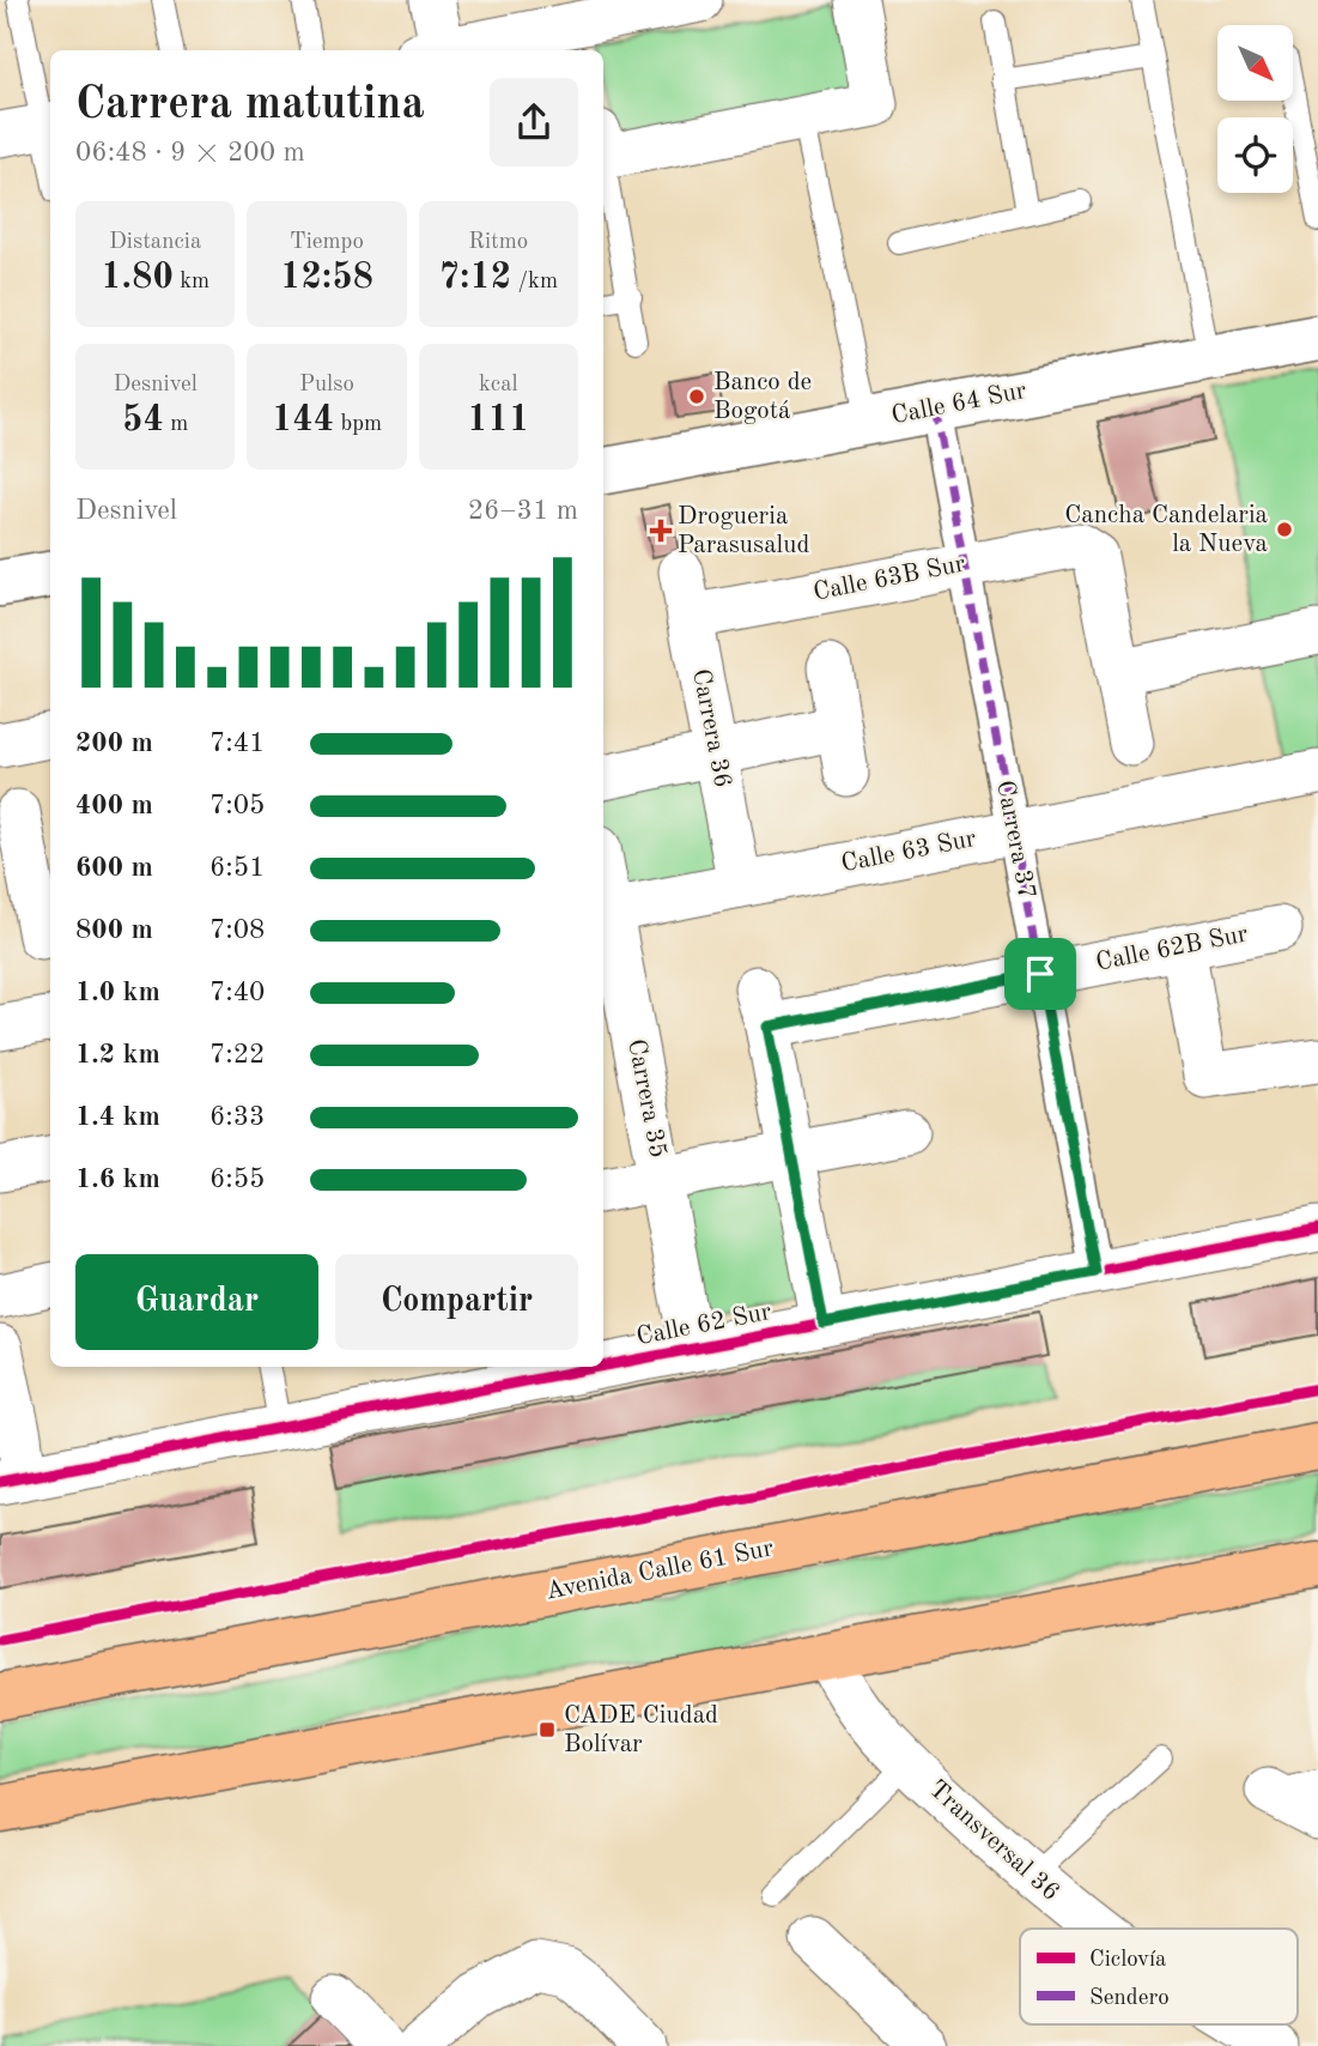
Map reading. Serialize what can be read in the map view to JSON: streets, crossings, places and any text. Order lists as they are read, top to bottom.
{
  "streets": {
    "main road": ["Avenida Calle 61 Sur"],
    "street": [
      "Calle 64 Sur",
      "Calle 63B Sur",
      "Carrera 36",
      "Carrera 37",
      "Calle 63 Sur",
      "Calle 62B Sur",
      "Carrera 35",
      "Calle 62 Sur",
      "Transversal 36"
    ]
  },
  "crossings": [
    ["Calle 64 Sur", "Carrera 37"],
    ["Calle 63B Sur", "Carrera 36"],
    ["Calle 63B Sur", "Carrera 37"],
    ["Carrera 36", "Calle 63 Sur"],
    ["Carrera 37", "Calle 63 Sur"],
    ["Carrera 37", "Calle 62B Sur"],
    ["Carrera 37", "Calle 62 Sur"],
    ["Calle 63 Sur", "Carrera 35"],
    ["Carrera 35", "Calle 62 Sur"]
  ],
  "places": {
    "other": ["Banco de Bogotá", "Cancha Candelaria la Nueva"],
    "health": ["Drogueria Parasusalud"],
    "transit": ["CADE Ciudad Bolívar"]
  },
  "legend": ["Ciclovía", "Sendero"],
  "north": "bottom right",
  "page": {
    "heading": ["Carrera matutina", "06:48 · 9 × 200 m"],
    "stats": [
      ["Distancia", "1.80 km"],
      ["Tiempo", "12:58"],
      ["Ritmo", "7:12 /km"],
      ["Desnivel", "54 m"],
      ["Pulso", "144 bpm"],
      ["kcal", "111"]
    ],
    "chart": ["Desnivel", "26–31 m"],
    "list": [
      {
        "name": "200 m",
        "note": "7:41"
      },
      {
        "name": "400 m",
        "note": "7:05"
      },
      {
        "name": "600 m",
        "note": "6:51"
      },
      {
        "name": "800 m",
        "note": "7:08"
      },
      {
        "name": "1.0 km",
        "note": "7:40"
      },
      {
        "name": "1.2 km",
        "note": "7:22"
      },
      {
        "name": "1.4 km",
        "note": "6:33"
      },
      {
        "name": "1.6 km",
        "note": "6:55"
      }
    ],
    "buttons": ["Guardar", "Compartir"]
  }
}
